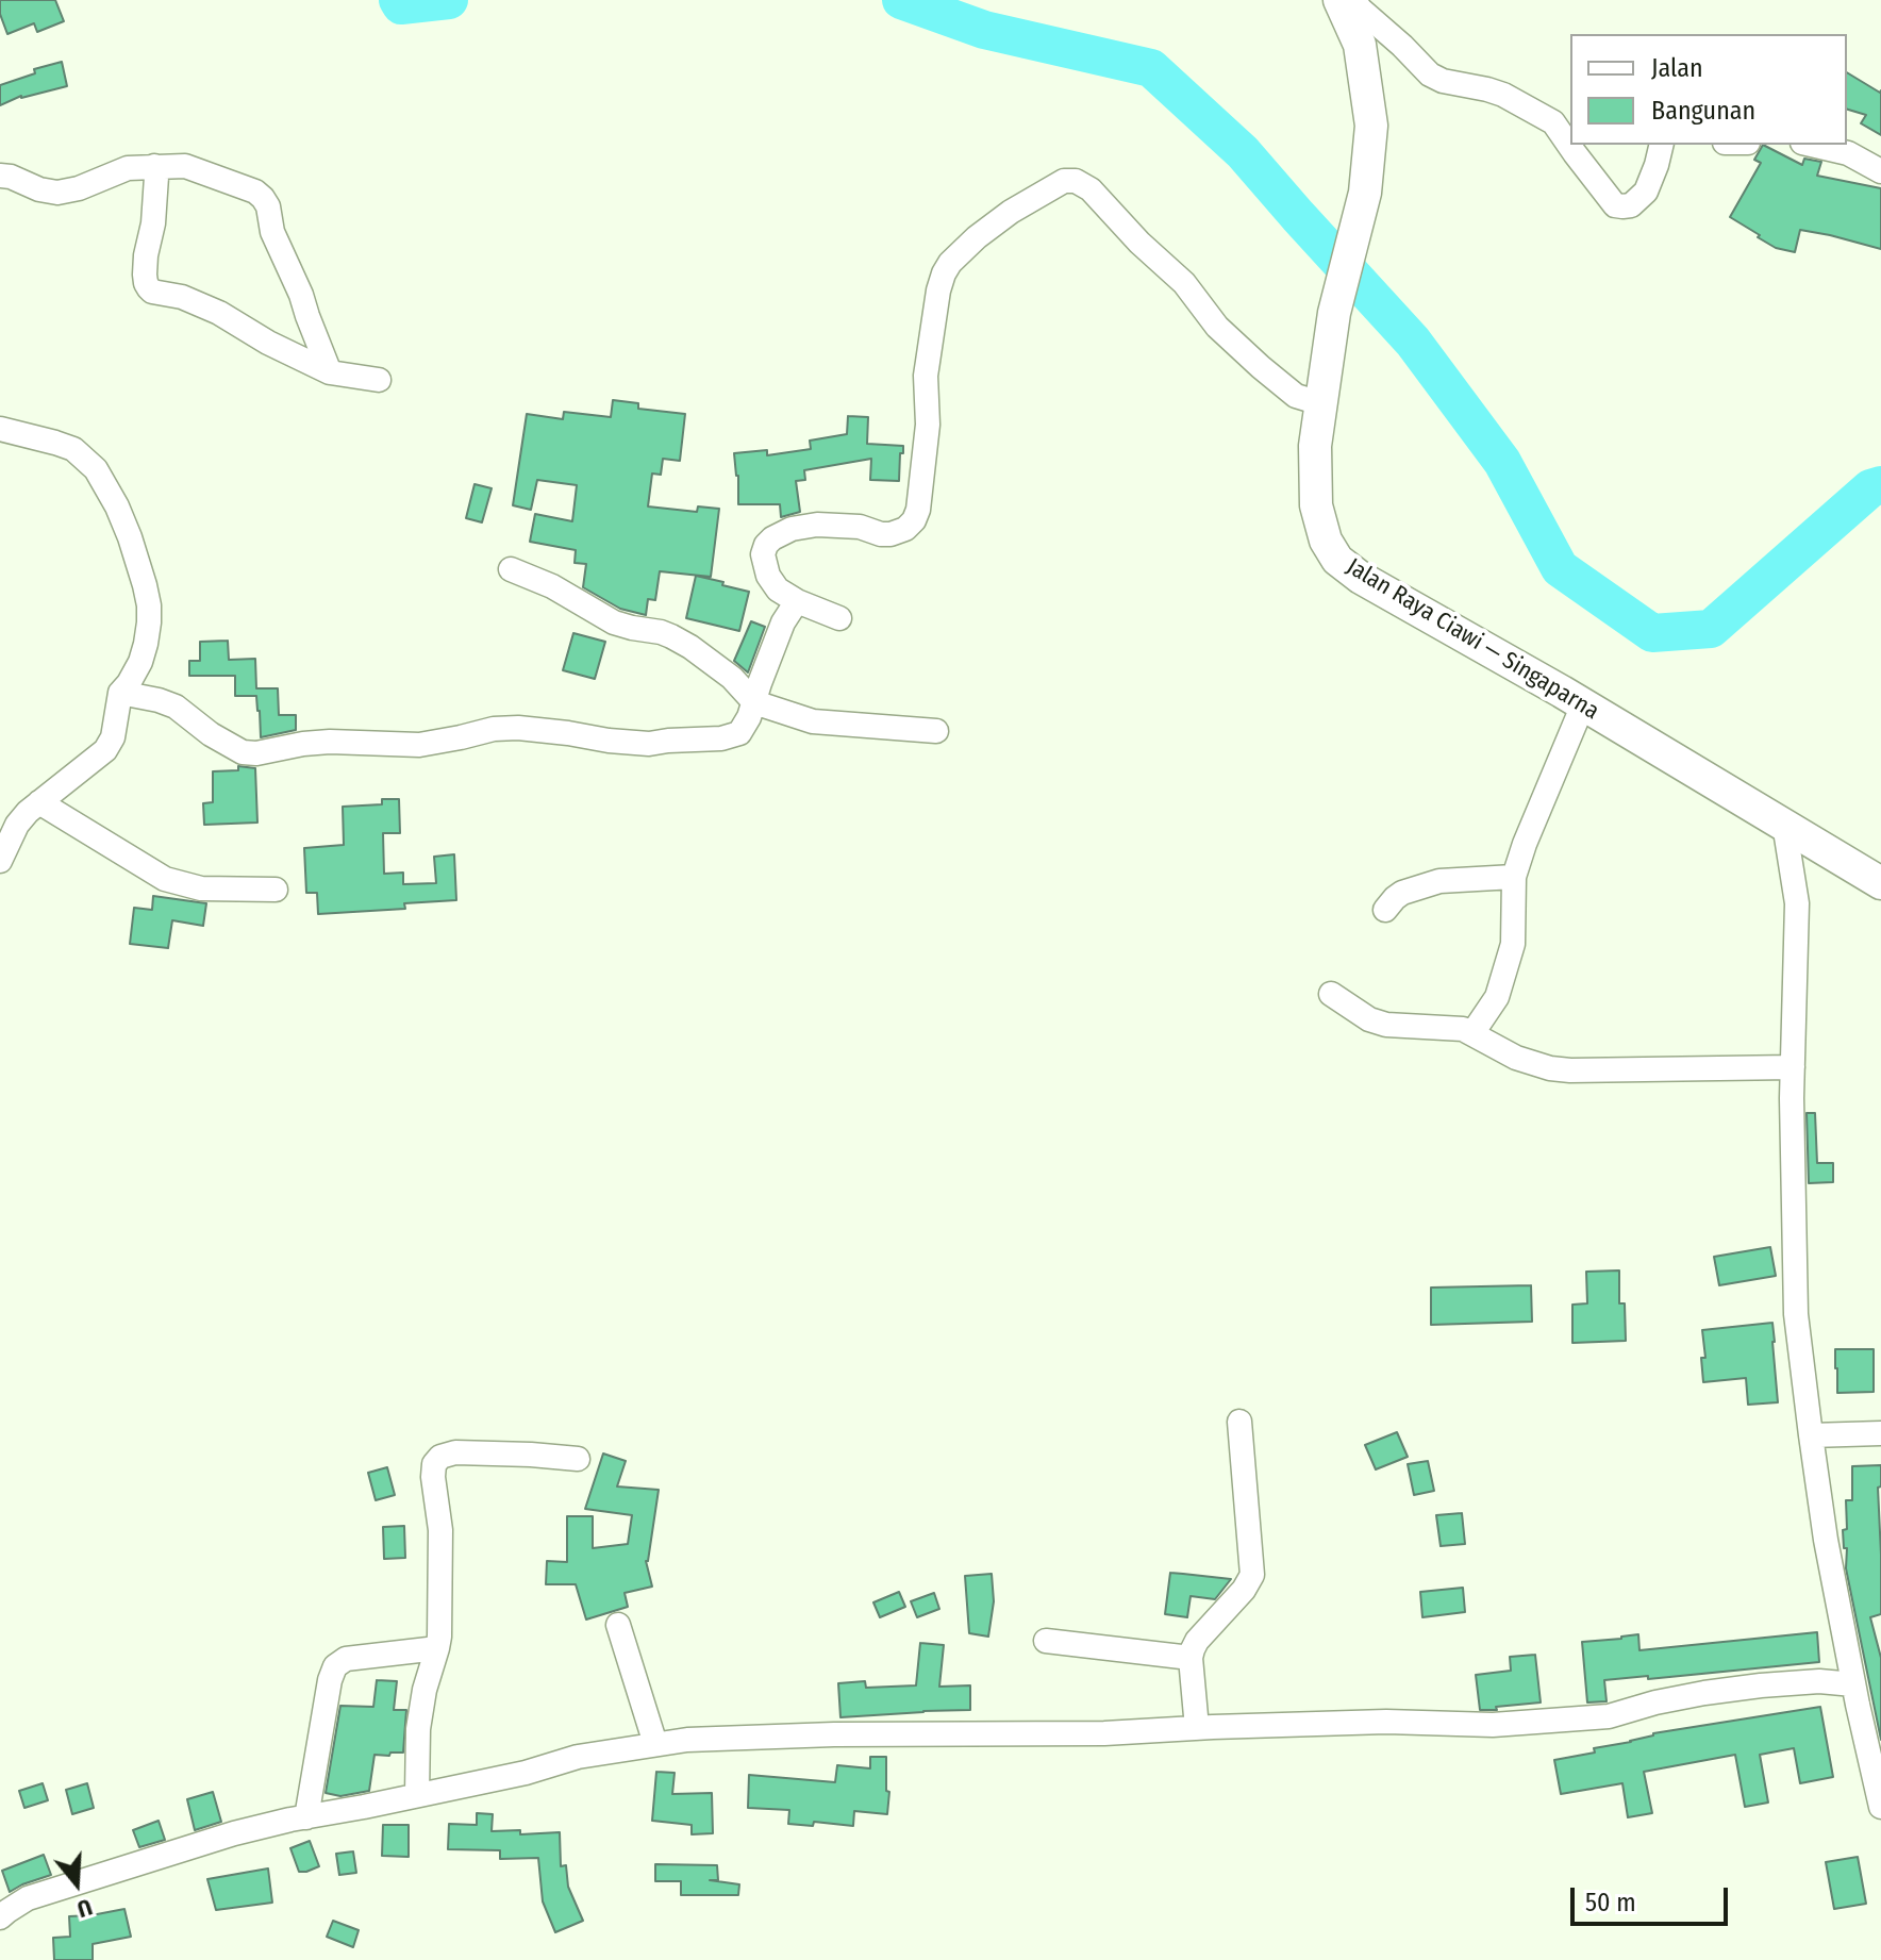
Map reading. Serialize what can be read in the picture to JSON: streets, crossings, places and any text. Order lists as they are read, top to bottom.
{
  "streets": {
    "main road": ["Jalan Raya Ciawi — Singaparna"]
  },
  "legend": ["Jalan", "Bangunan"],
  "scale_bar": "50 m",
  "north": "bottom"
}
